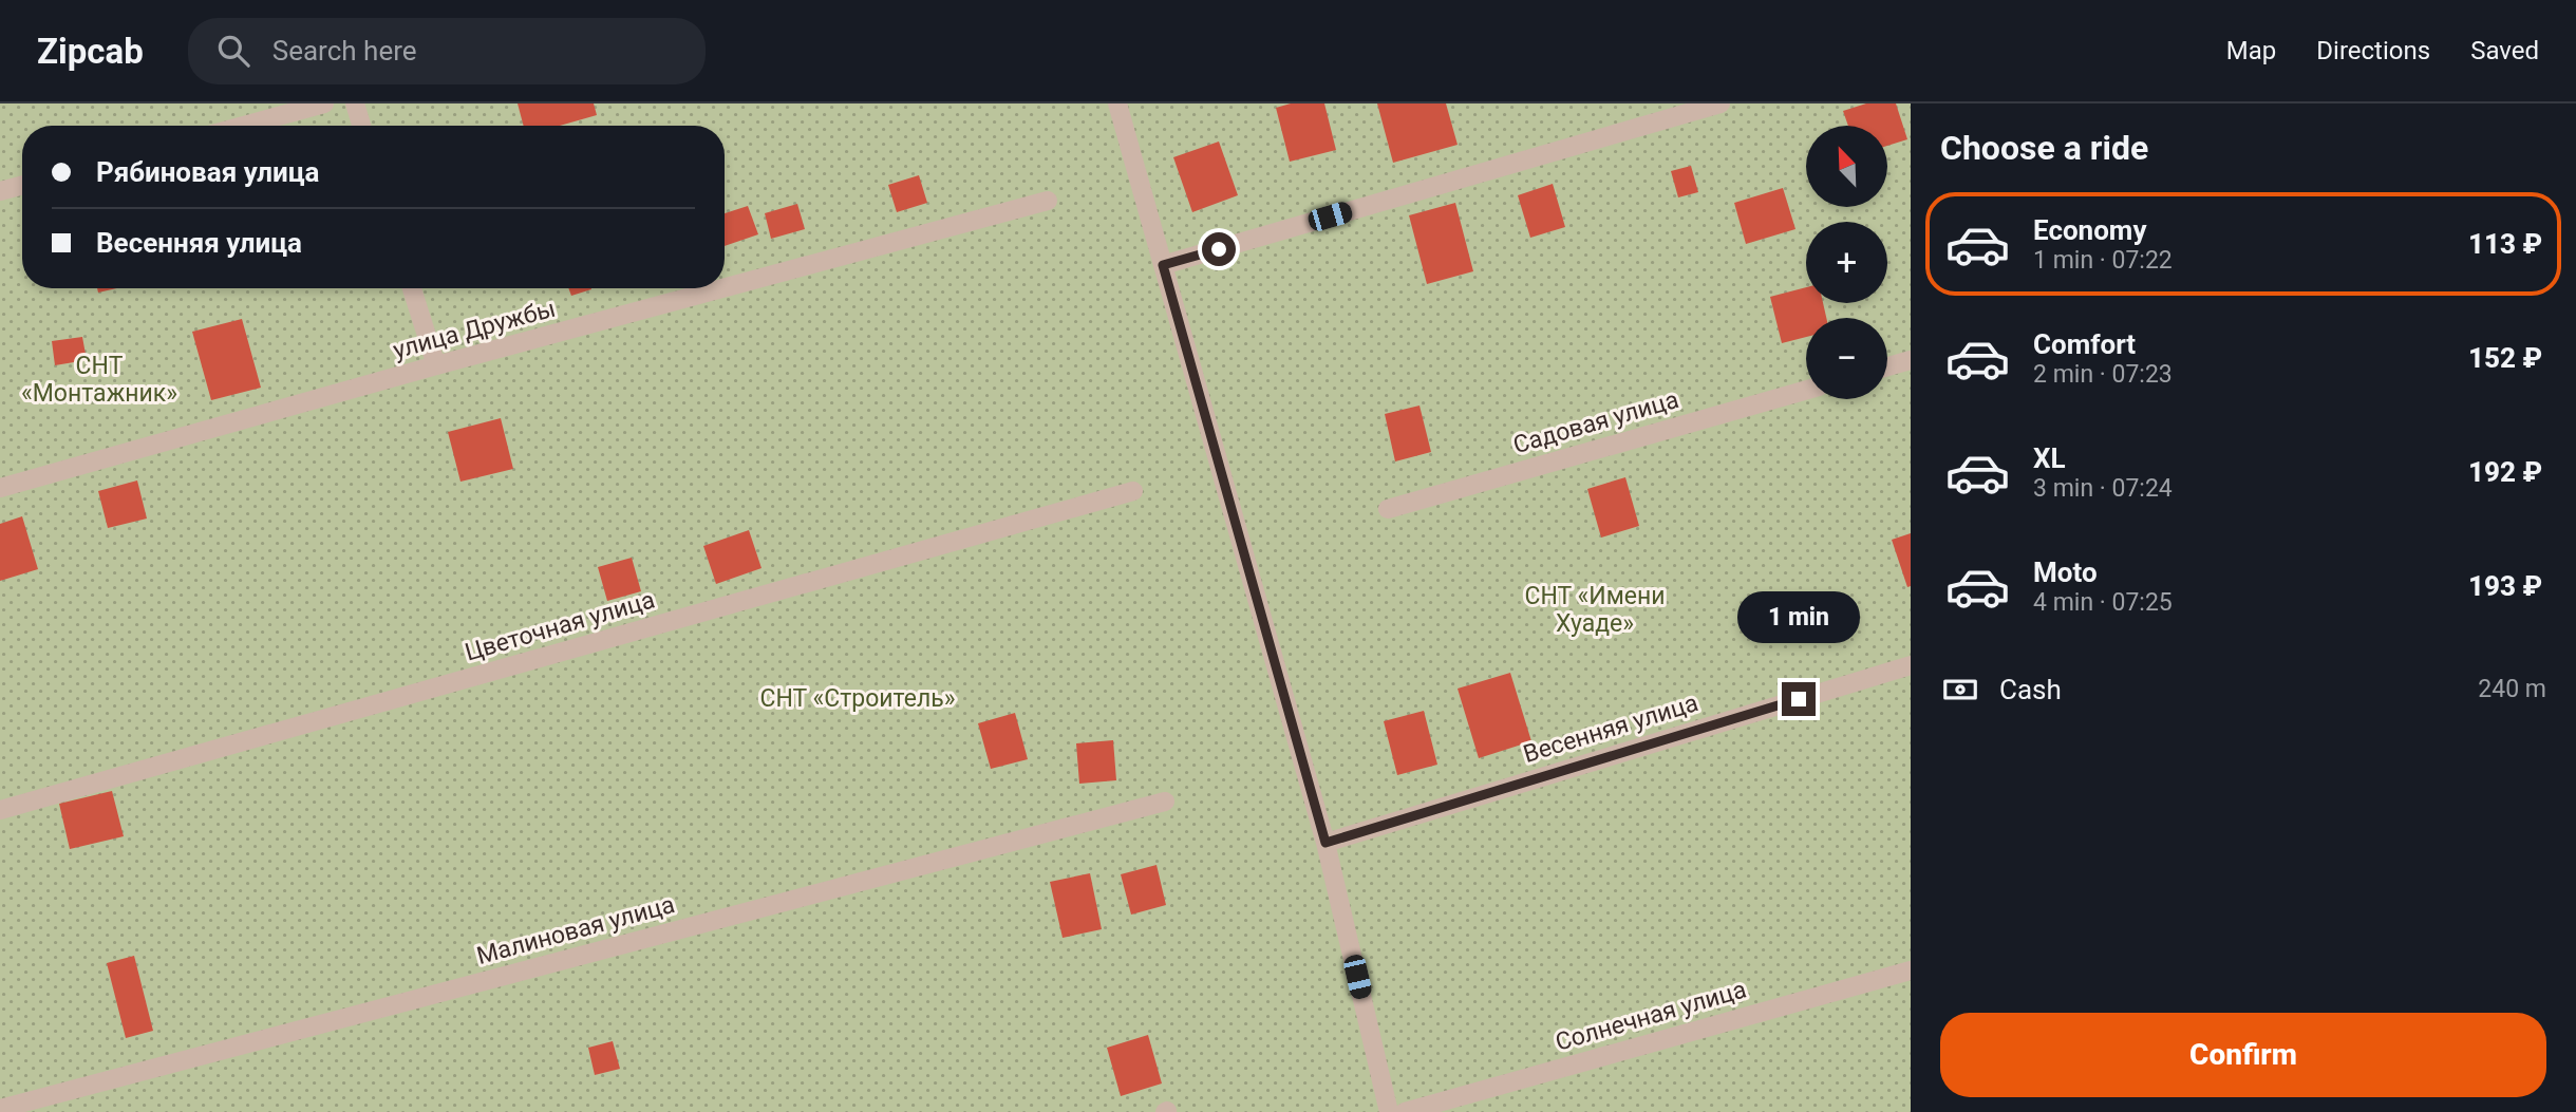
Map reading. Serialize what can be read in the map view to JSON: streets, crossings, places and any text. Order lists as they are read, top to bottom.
{
  "streets": {
    "street": [
      "улица Дружбы",
      "Садовая улица",
      "Цветочная улица",
      "Весенняя улица",
      "Малиновая улица",
      "Солнечная улица"
    ]
  },
  "parks": ["СНТ «Монтажник»", "СНТ «Имени Хуаде»", "СНТ «Строитель»"],
  "north": "top left",
  "page": {
    "header": "Zipcab",
    "search": "Search here",
    "nav": ["Map", "Directions", "Saved"],
    "heading": "Choose a ride",
    "map_buttons": ["+", "−"],
    "banner": ["Рябиновая улица", "Весенняя улица"],
    "list": [
      {
        "name": "Economy",
        "note": "1 min · 07:22",
        "value": "113 ₽"
      },
      {
        "name": "Comfort",
        "note": "2 min · 07:23",
        "value": "152 ₽"
      },
      {
        "name": "XL",
        "note": "3 min · 07:24",
        "value": "192 ₽"
      },
      {
        "name": "Moto",
        "note": "4 min · 07:25",
        "value": "193 ₽"
      }
    ],
    "bubble": "1 min",
    "pay": ["Cash", "240 m"],
    "buttons": "Confirm"
  }
}
